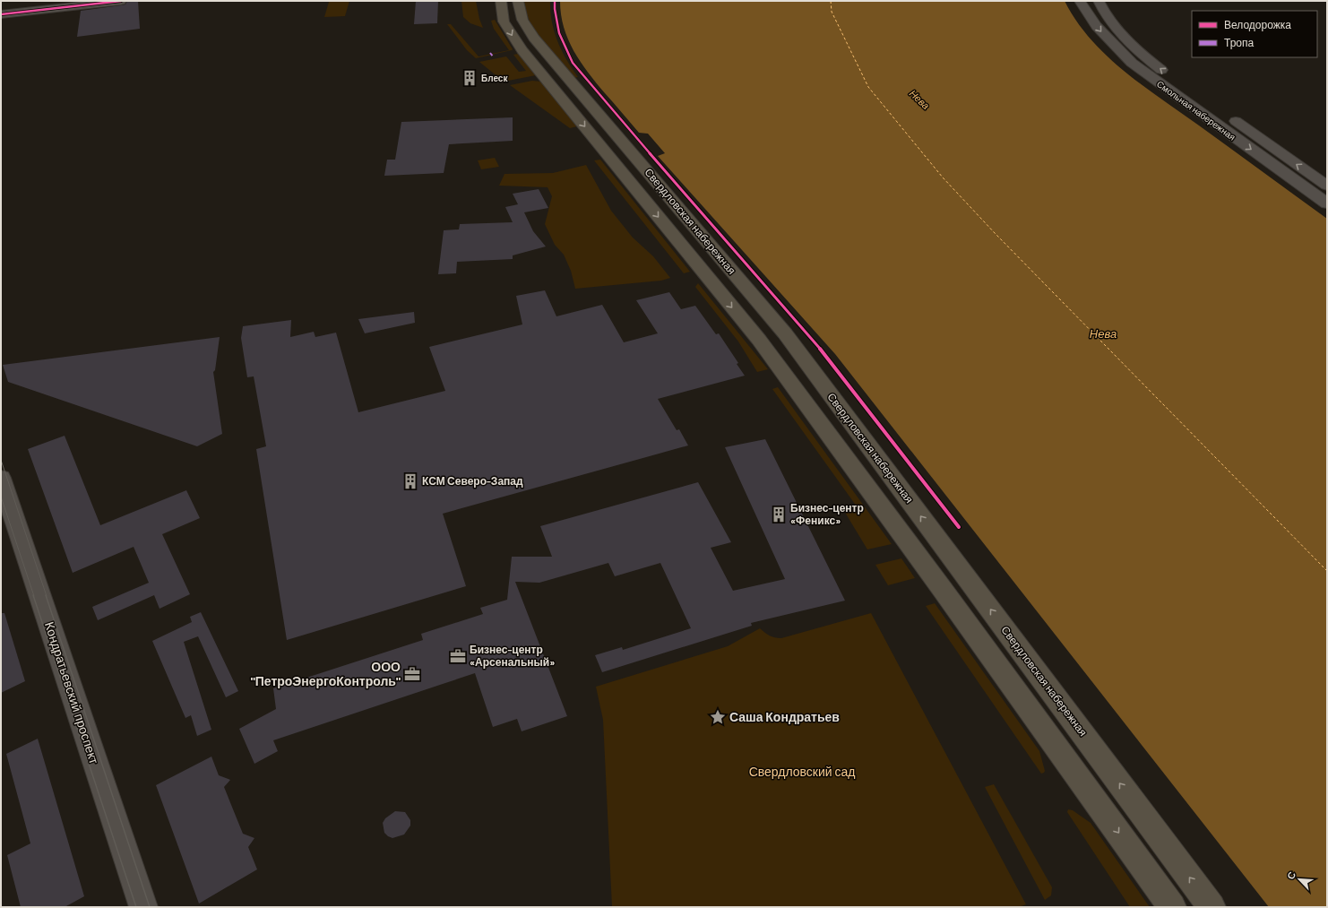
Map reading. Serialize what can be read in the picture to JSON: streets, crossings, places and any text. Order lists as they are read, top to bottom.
{
  "streets": {
    "main road": ["Смольная набережная", "Свердловская набережная", "Кондратьевский проспект"]
  },
  "water": ["Нева"],
  "parks": ["Свердловский сад"],
  "places": {
    "building": ["Блеск", "КСМ Северо-Запад", "Бизнес-центр «Феникс»"],
    "office": ["Бизнес-центр «Арсенальный»", "ООО \"ПетроЭнергоКонтроль\""],
    "place": ["Саша Кондратьев"]
  },
  "legend": ["Велодорожка", "Тропа"],
  "north": "top left"
}
